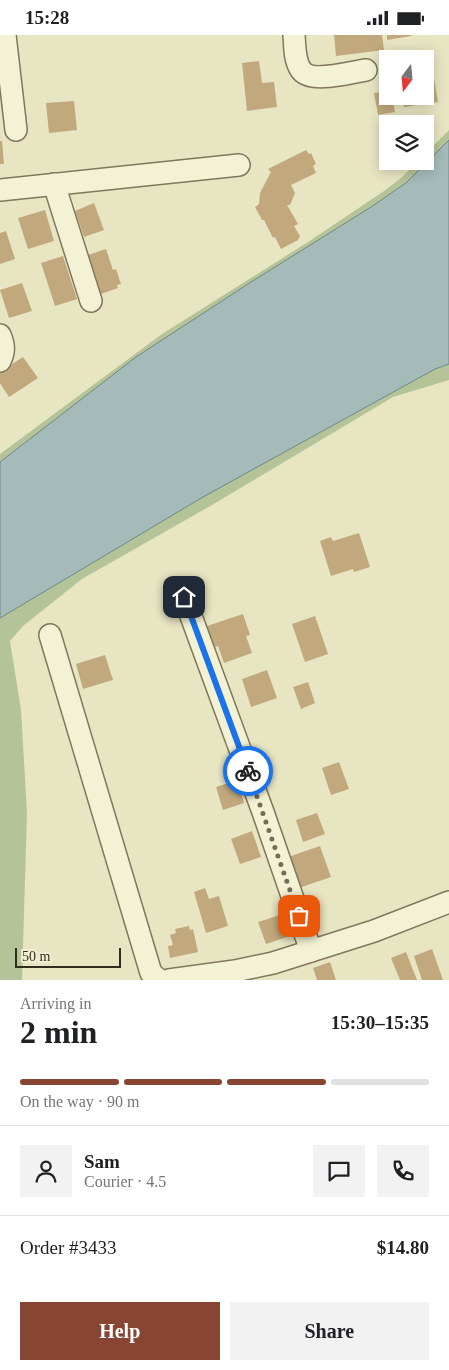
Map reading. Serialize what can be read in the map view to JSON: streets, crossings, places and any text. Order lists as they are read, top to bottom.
{
  "scale_bar": "50 m",
  "north": "bottom",
  "page": {
    "status": "15:28",
    "scale": "50 m",
    "heading": ["2 min", "Arriving in", "15:30–15:35"],
    "panel": [
      "Sam",
      "Courier · 4.5",
      "Order #3433",
      "$14.80"
    ],
    "bar": "On the way · 90 m",
    "buttons": ["Help", "Share"]
  }
}
